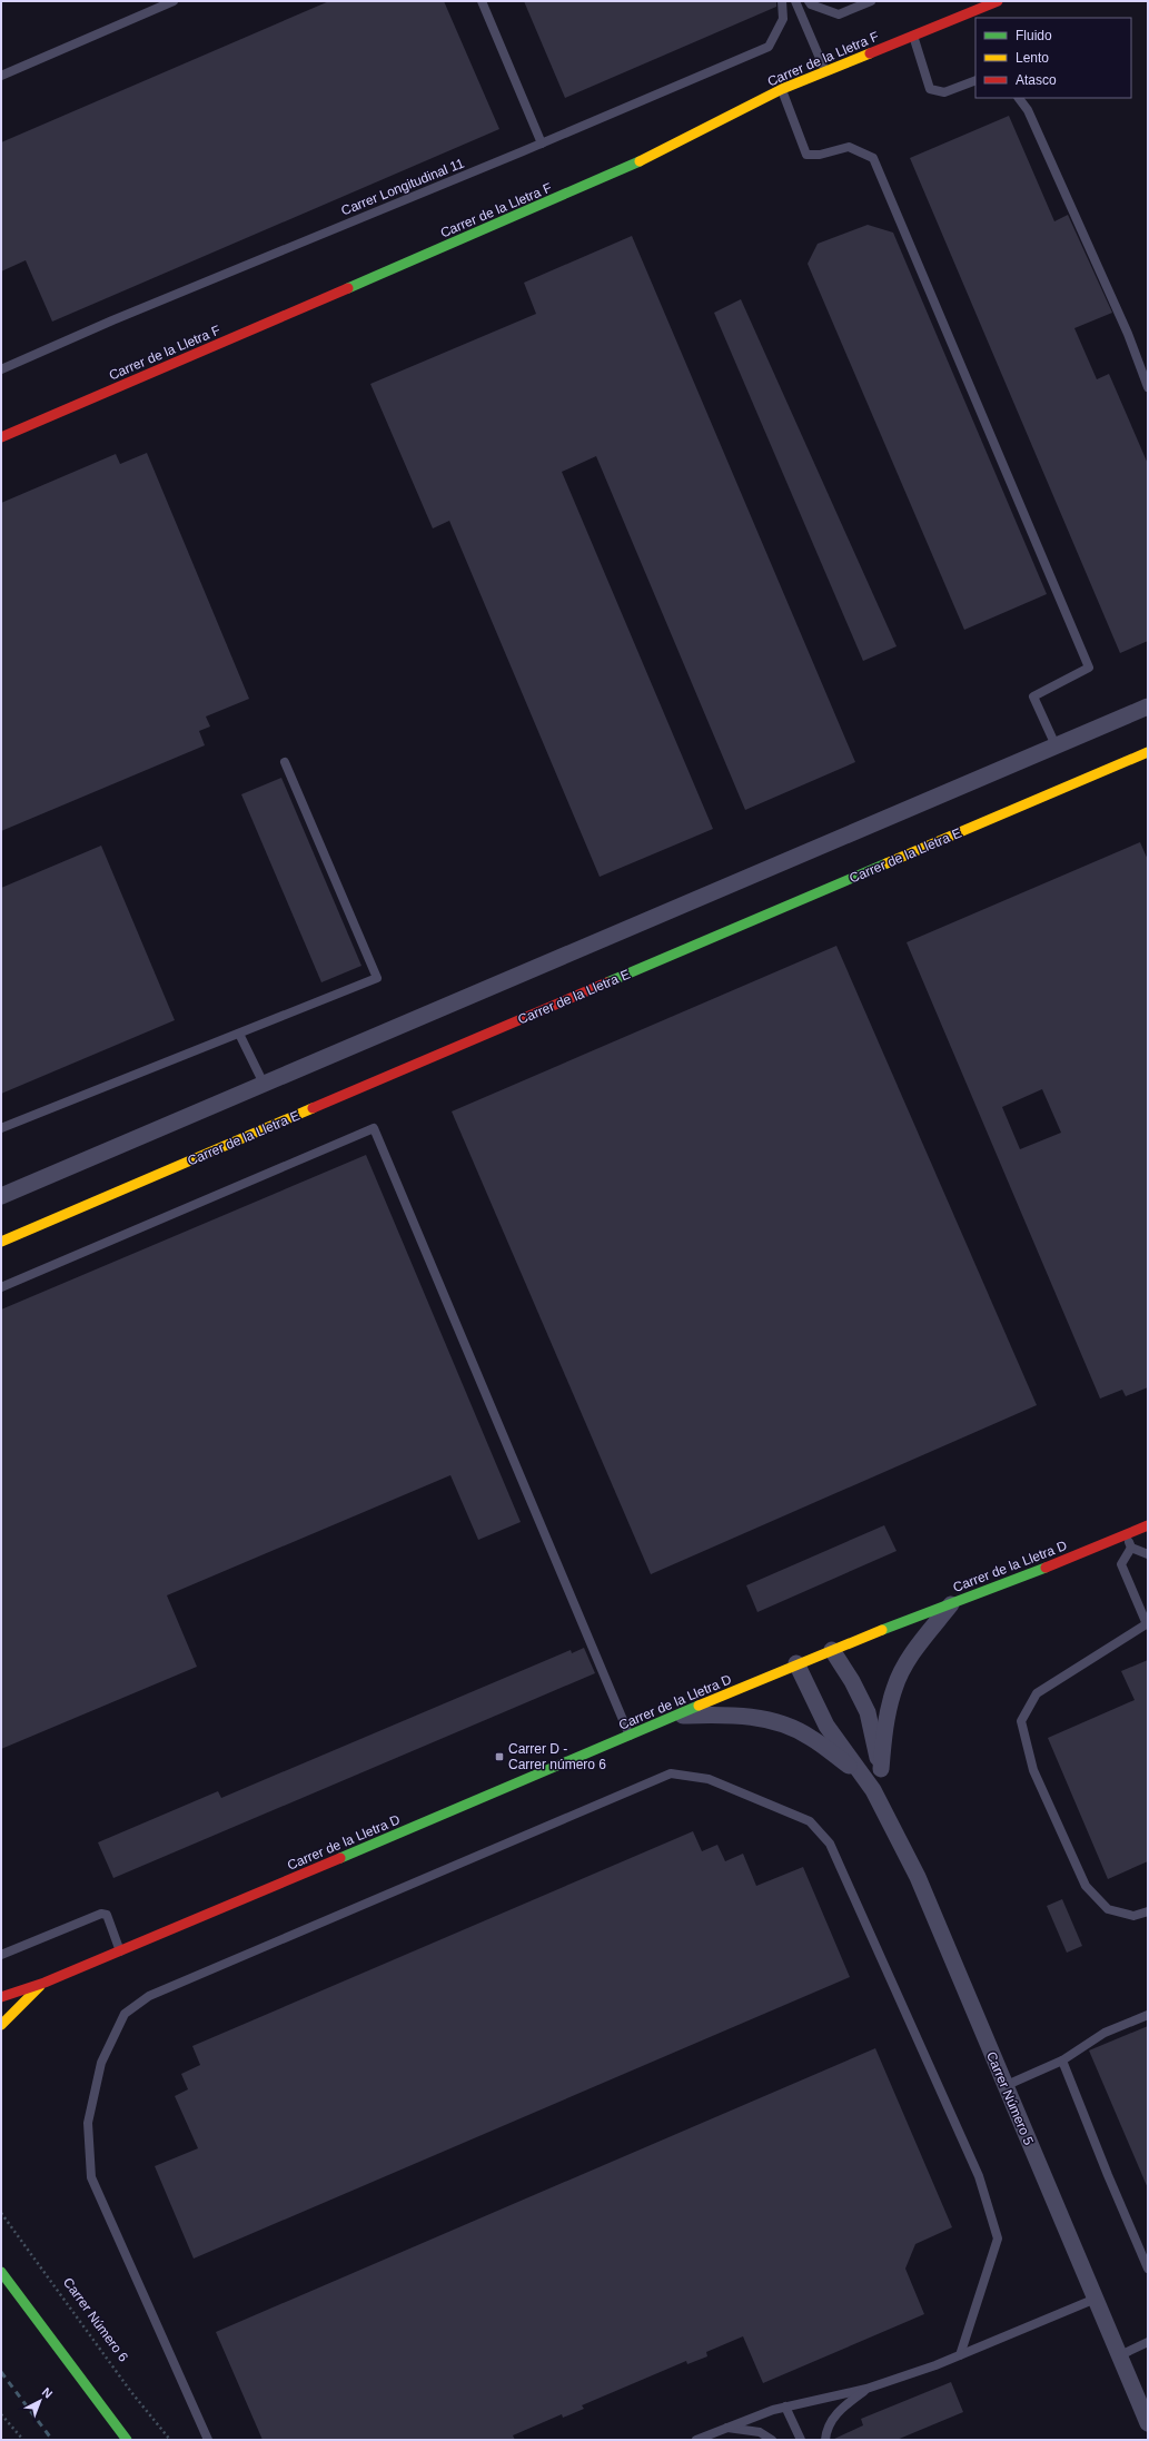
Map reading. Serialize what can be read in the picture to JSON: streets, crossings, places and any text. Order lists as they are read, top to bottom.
{
  "streets": {
    "street": [
      "Carrer de la Lletra F",
      "Carrer de la Lletra E",
      "Carrer de la Lletra D",
      "Carrer Número 5"
    ],
    "lane": ["Carrer Longitudinal 11"],
    "path": ["Carrer Número 6"]
  },
  "crossings": [
    ["Carrer de la Lletra D", "Carrer Número 5"]
  ],
  "places": {
    "transit": ["Carrer D - Carrer número 6"]
  },
  "legend": ["Fluido", "Lento", "Atasco"],
  "north": "top right"
}
